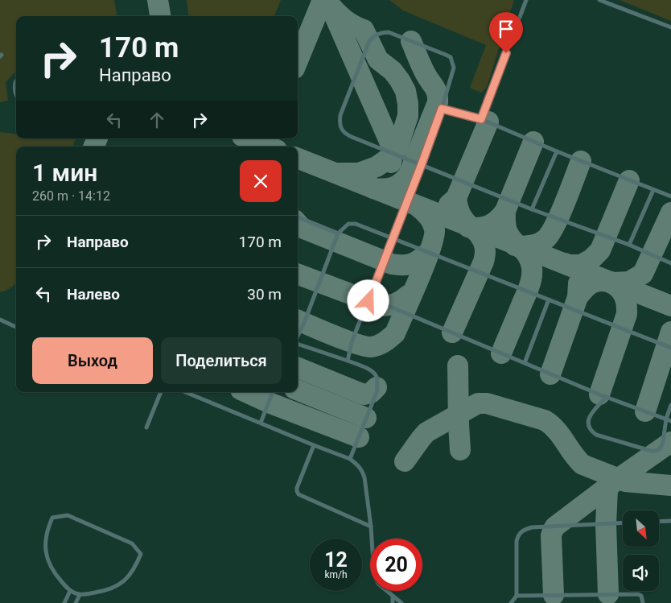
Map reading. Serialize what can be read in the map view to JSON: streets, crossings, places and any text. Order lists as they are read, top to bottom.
{
  "north": "bottom right",
  "page": {
    "turn": ["170 m", "Направо"],
    "heading": ["1 мин", "260 m · 14:12"],
    "list": [
      {
        "name": "Направо",
        "value": "170 m"
      },
      {
        "name": "Налево",
        "value": "30 m"
      }
    ],
    "buttons": ["Выход", "Поделиться"],
    "speed": "12 km/h",
    "limit": "20"
  }
}
